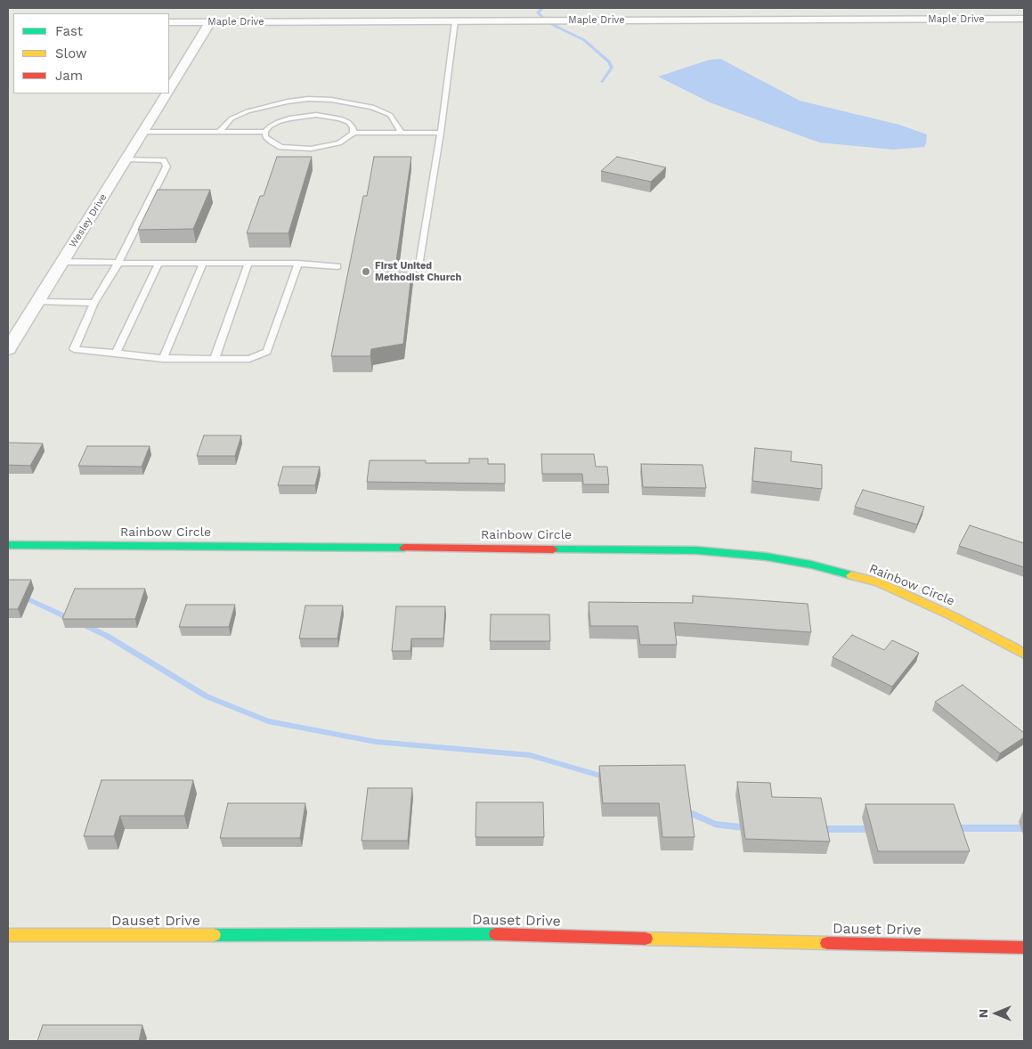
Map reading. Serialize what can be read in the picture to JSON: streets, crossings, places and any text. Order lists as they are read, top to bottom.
{
  "streets": {
    "street": [
      "Maple Drive",
      "Wesley Drive",
      "Rainbow Circle",
      "Dauset Drive"
    ]
  },
  "crossings": [
    ["Maple Drive", "Wesley Drive"]
  ],
  "places": ["First United Methodist Church"],
  "legend": ["Fast", "Slow", "Jam"],
  "north": "left"
}
